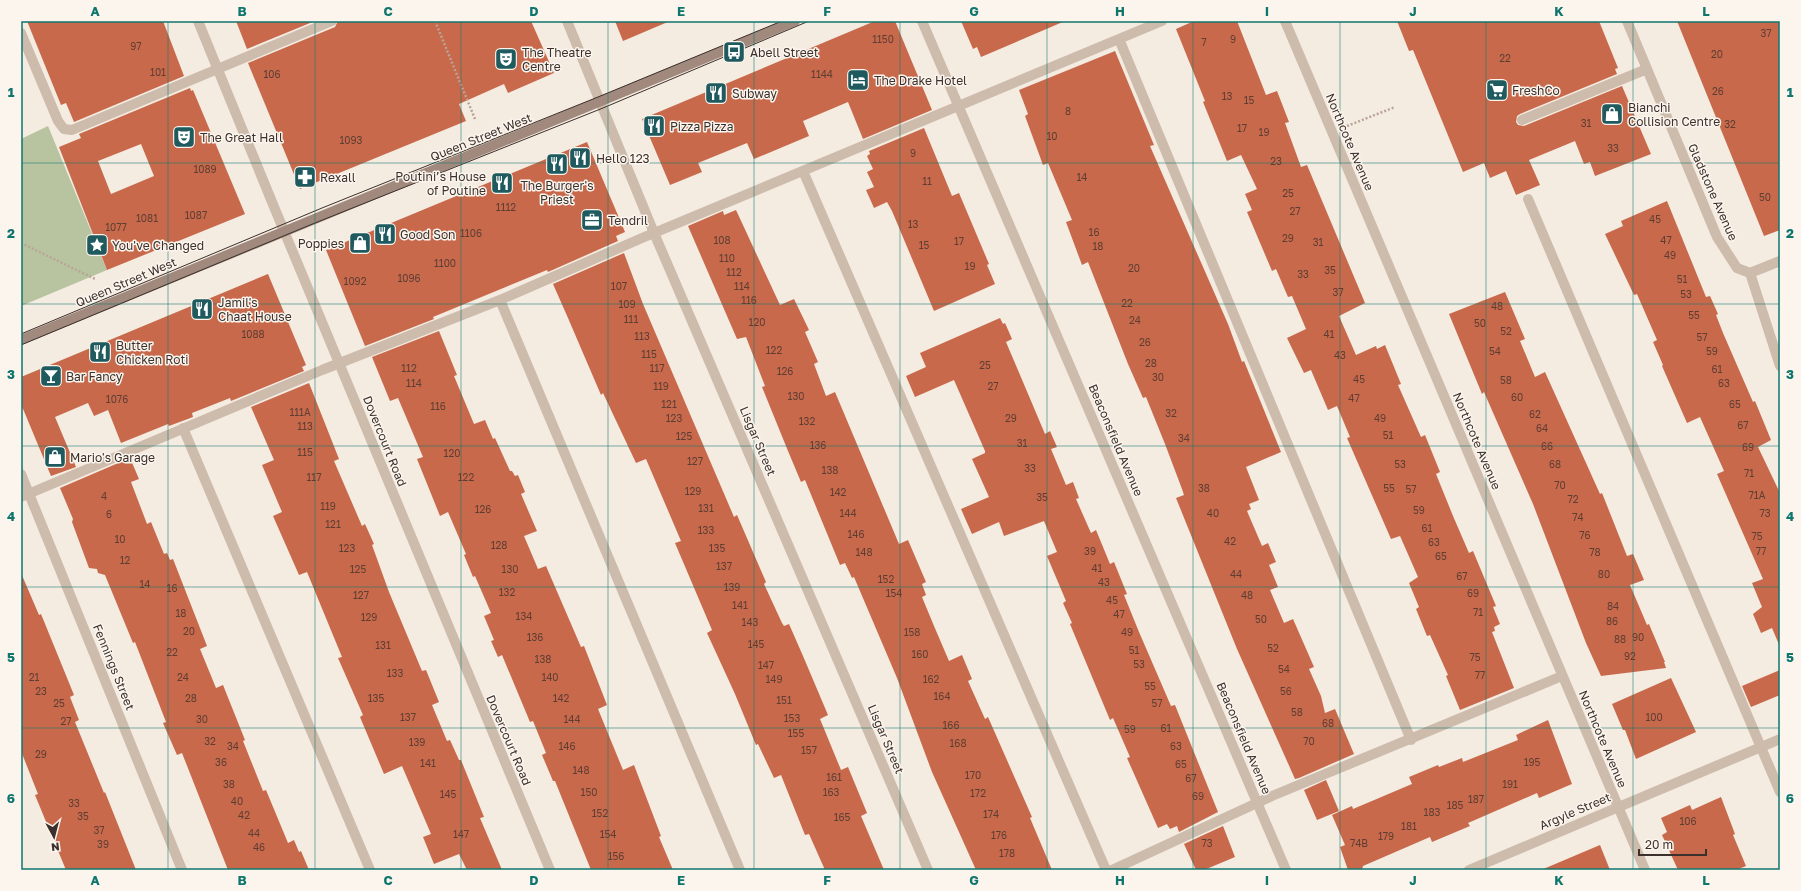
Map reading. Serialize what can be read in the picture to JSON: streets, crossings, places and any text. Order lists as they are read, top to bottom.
{
  "streets": {
    "main road": ["Queen Street West"],
    "street": [
      "Northcote Avenue",
      "Gladstone Avenue",
      "Beaconsfield Avenue",
      "Dovercourt Road",
      "Lisgar Street",
      "Fennings Street",
      "Argyle Street"
    ]
  },
  "crossings": [
    ["Queen Street West", "Dovercourt Road"],
    ["Queen Street West", "Lisgar Street"],
    ["Northcote Avenue", "Argyle Street"]
  ],
  "places": {
    "bus stop": ["Abell Street"],
    "theatre": ["The Theatre Centre", "The Great Hall"],
    "hotel": ["The Drake Hotel"],
    "supermarket": ["FreshCo"],
    "restaurant": [
      "Subway",
      "Pizza Pizza",
      "Hello 123",
      "The Burger's Priest",
      "Poutini’s House of Poutine",
      "Good Son",
      "Jamil's Chaat House",
      "Butter Chicken Roti"
    ],
    "shop": ["Bianchi Collision Centre", "Poppies", "Mario's Garage"],
    "pharmacy": ["Rexall"],
    "office": ["Tendril"],
    "place": ["You've Changed"],
    "bar": ["Bar Fancy"]
  },
  "house_numbers": [
    "37",
    "1150",
    "9",
    "7",
    "97",
    "20",
    "22",
    "101",
    "106",
    "1144",
    "26",
    "13",
    "15",
    "8",
    "31",
    "32",
    "17",
    "19",
    "10",
    "1093",
    "33",
    "9",
    "23",
    "1089",
    "14",
    "11",
    "25",
    "50",
    "1112",
    "27",
    "1087",
    "1081",
    "45",
    "13",
    "1077",
    "16",
    "1106",
    "29",
    "108",
    "47",
    "17",
    "31",
    "15",
    "18",
    "49",
    "110",
    "1100",
    "19",
    "20",
    "35",
    "112",
    "33",
    "1096",
    "51",
    "1092",
    "107",
    "114",
    "37",
    "53",
    "116",
    "22",
    "109",
    "48",
    "55",
    "111",
    "24",
    "120",
    "50",
    "52",
    "1088",
    "41",
    "113",
    "57",
    "26",
    "122",
    "54",
    "59",
    "115",
    "43",
    "28",
    "25",
    "112",
    "117",
    "61",
    "126",
    "30",
    "45",
    "58",
    "114",
    "63",
    "119",
    "27",
    "130",
    "60",
    "47",
    "1076",
    "121",
    "65",
    "116",
    "111A",
    "32",
    "62",
    "123",
    "29",
    "49",
    "132",
    "67",
    "113",
    "64",
    "51",
    "125",
    "34",
    "31",
    "136",
    "66",
    "69",
    "115",
    "120",
    "127",
    "53",
    "68",
    "33",
    "138",
    "71",
    "117",
    "122",
    "70",
    "38",
    "55",
    "57",
    "129",
    "142",
    "71A",
    "4",
    "35",
    "72",
    "119",
    "131",
    "126",
    "59",
    "144",
    "40",
    "73",
    "6",
    "74",
    "121",
    "61",
    "133",
    "146",
    "76",
    "75",
    "10",
    "42",
    "63",
    "128",
    "123",
    "135",
    "39",
    "77",
    "148",
    "78",
    "65",
    "12",
    "137",
    "41",
    "125",
    "130",
    "44",
    "80",
    "67",
    "152",
    "43",
    "14",
    "139",
    "16",
    "132",
    "154",
    "69",
    "127",
    "48",
    "45",
    "141",
    "84",
    "71",
    "18",
    "47",
    "134",
    "129",
    "50",
    "86",
    "143",
    "20",
    "158",
    "49",
    "136",
    "90",
    "88",
    "145",
    "131",
    "52",
    "51",
    "22",
    "160",
    "92",
    "75",
    "138",
    "53",
    "147",
    "54",
    "133",
    "77",
    "21",
    "24",
    "140",
    "149",
    "162",
    "55",
    "23",
    "56",
    "164",
    "28",
    "135",
    "142",
    "151",
    "25",
    "57",
    "58",
    "137",
    "100",
    "153",
    "30",
    "144",
    "27",
    "68",
    "166",
    "61",
    "59",
    "155",
    "32",
    "70",
    "139",
    "168",
    "34",
    "146",
    "63",
    "157",
    "29",
    "36",
    "195",
    "141",
    "65",
    "148",
    "170",
    "161",
    "67",
    "38",
    "191",
    "150",
    "163",
    "172",
    "145",
    "69",
    "187",
    "40",
    "33",
    "185",
    "183",
    "152",
    "174",
    "42",
    "35",
    "165",
    "106",
    "181",
    "37",
    "44",
    "147",
    "154",
    "176",
    "179",
    "73",
    "74B",
    "39",
    "46",
    "178",
    "156"
  ],
  "scale_bar": "20 m",
  "north": "bottom",
  "grid": {
    "columns": [
      "A",
      "B",
      "C",
      "D",
      "E",
      "F",
      "G",
      "H",
      "I",
      "J",
      "K",
      "L"
    ],
    "rows": [
      "1",
      "2",
      "3",
      "4",
      "5",
      "6"
    ]
  }
}
